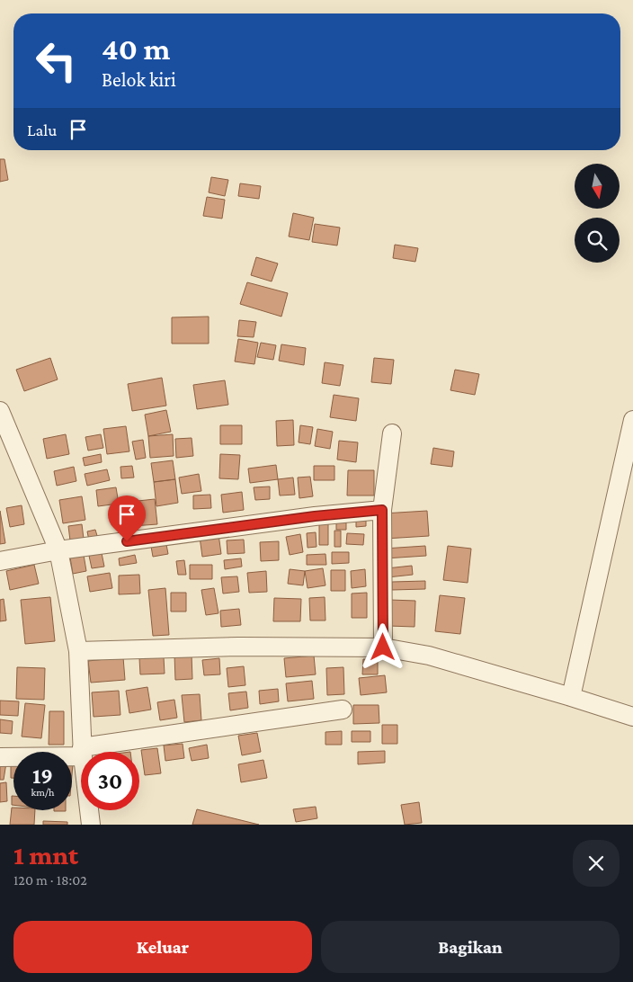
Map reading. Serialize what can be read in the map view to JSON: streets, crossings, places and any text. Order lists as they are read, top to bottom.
{
  "north": "bottom",
  "page": {
    "turn": ["40 m", "Belok kiri"],
    "then": "Lalu",
    "speed": "19 km/h",
    "limit": "30",
    "heading": ["1 mnt", "120 m · 18:02"],
    "buttons": ["Keluar", "Bagikan"]
  }
}
